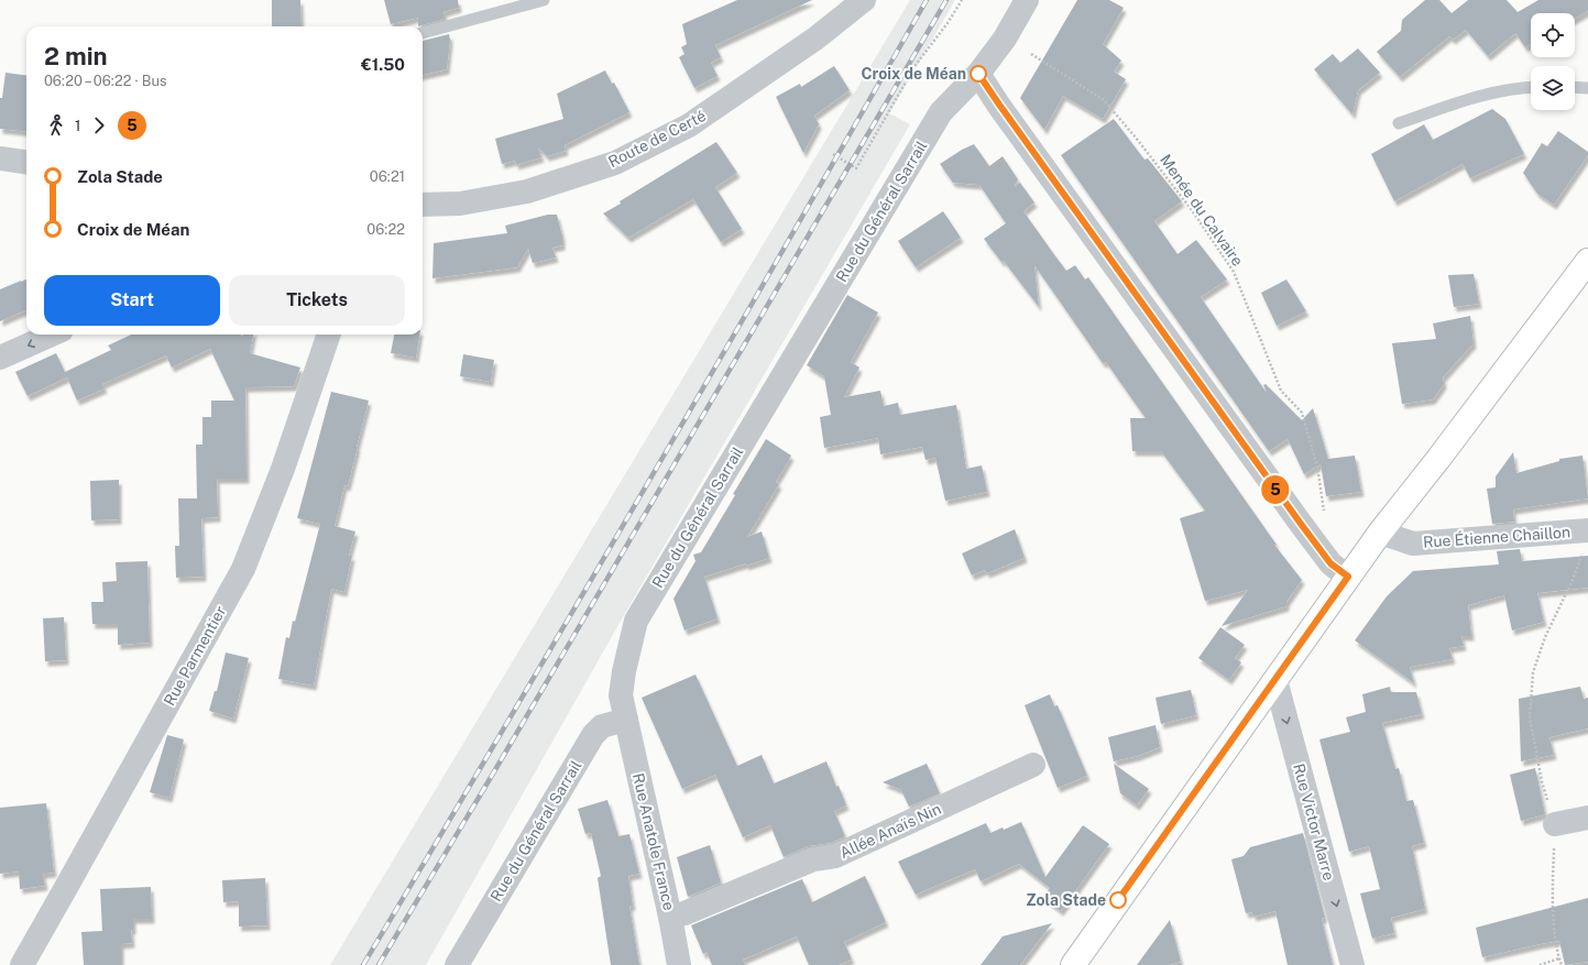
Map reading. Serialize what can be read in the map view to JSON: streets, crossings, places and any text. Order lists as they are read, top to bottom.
{
  "streets": {
    "street": [
      "Route de Certé",
      "Rue du Général Sarrail",
      "Rue Étienne Chaillon",
      "Rue Parmentier",
      "Rue Victor Marre",
      "Allée Anaïs Nin",
      "Rue Anatole France"
    ],
    "path": ["Menée du Calvaire"]
  },
  "crossings": [
    ["Rue du Général Sarrail", "Rue Anatole France"],
    ["Allée Anaïs Nin", "Rue Anatole France"]
  ],
  "one_way": ["Rue Victor Marre"],
  "places": ["Croix de Méan", "Zola Stade"],
  "lines": ["bus line 5"],
  "page": {
    "on_map": "5",
    "heading": ["2 min", "06:20 – 06:22 · Bus", "€1.50"],
    "legs": ["1", "5"],
    "list": [
      {
        "name": "Zola Stade",
        "value": "06:21"
      },
      {
        "name": "Croix de Méan",
        "value": "06:22"
      }
    ],
    "buttons": ["Start", "Tickets"]
  }
}
